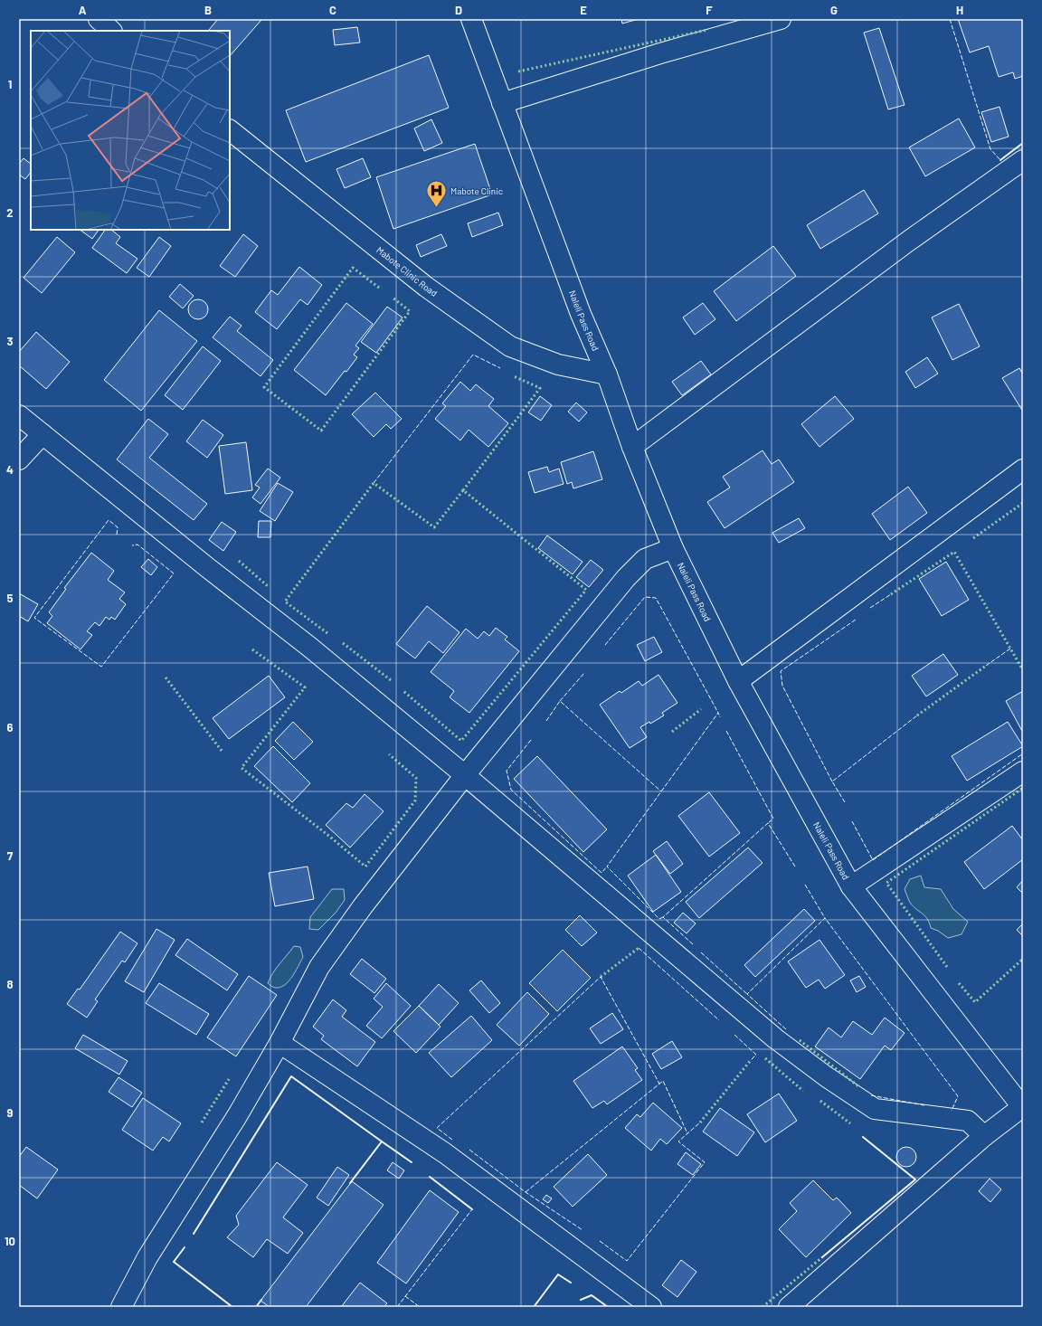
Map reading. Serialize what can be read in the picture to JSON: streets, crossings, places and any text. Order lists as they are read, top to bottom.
{
  "streets": {
    "street": ["Mabote Clinic Road", "Naleli Pass Road"]
  },
  "crossings": [
    ["Mabote Clinic Road", "Naleli Pass Road"]
  ],
  "places": {
    "hospital": ["Mabote Clinic"]
  },
  "grid": {
    "columns": [
      "A",
      "B",
      "C",
      "D",
      "E",
      "F",
      "G",
      "H"
    ],
    "rows": [
      "1",
      "2",
      "3",
      "4",
      "5",
      "6",
      "7",
      "8",
      "9",
      "10"
    ]
  }
}
